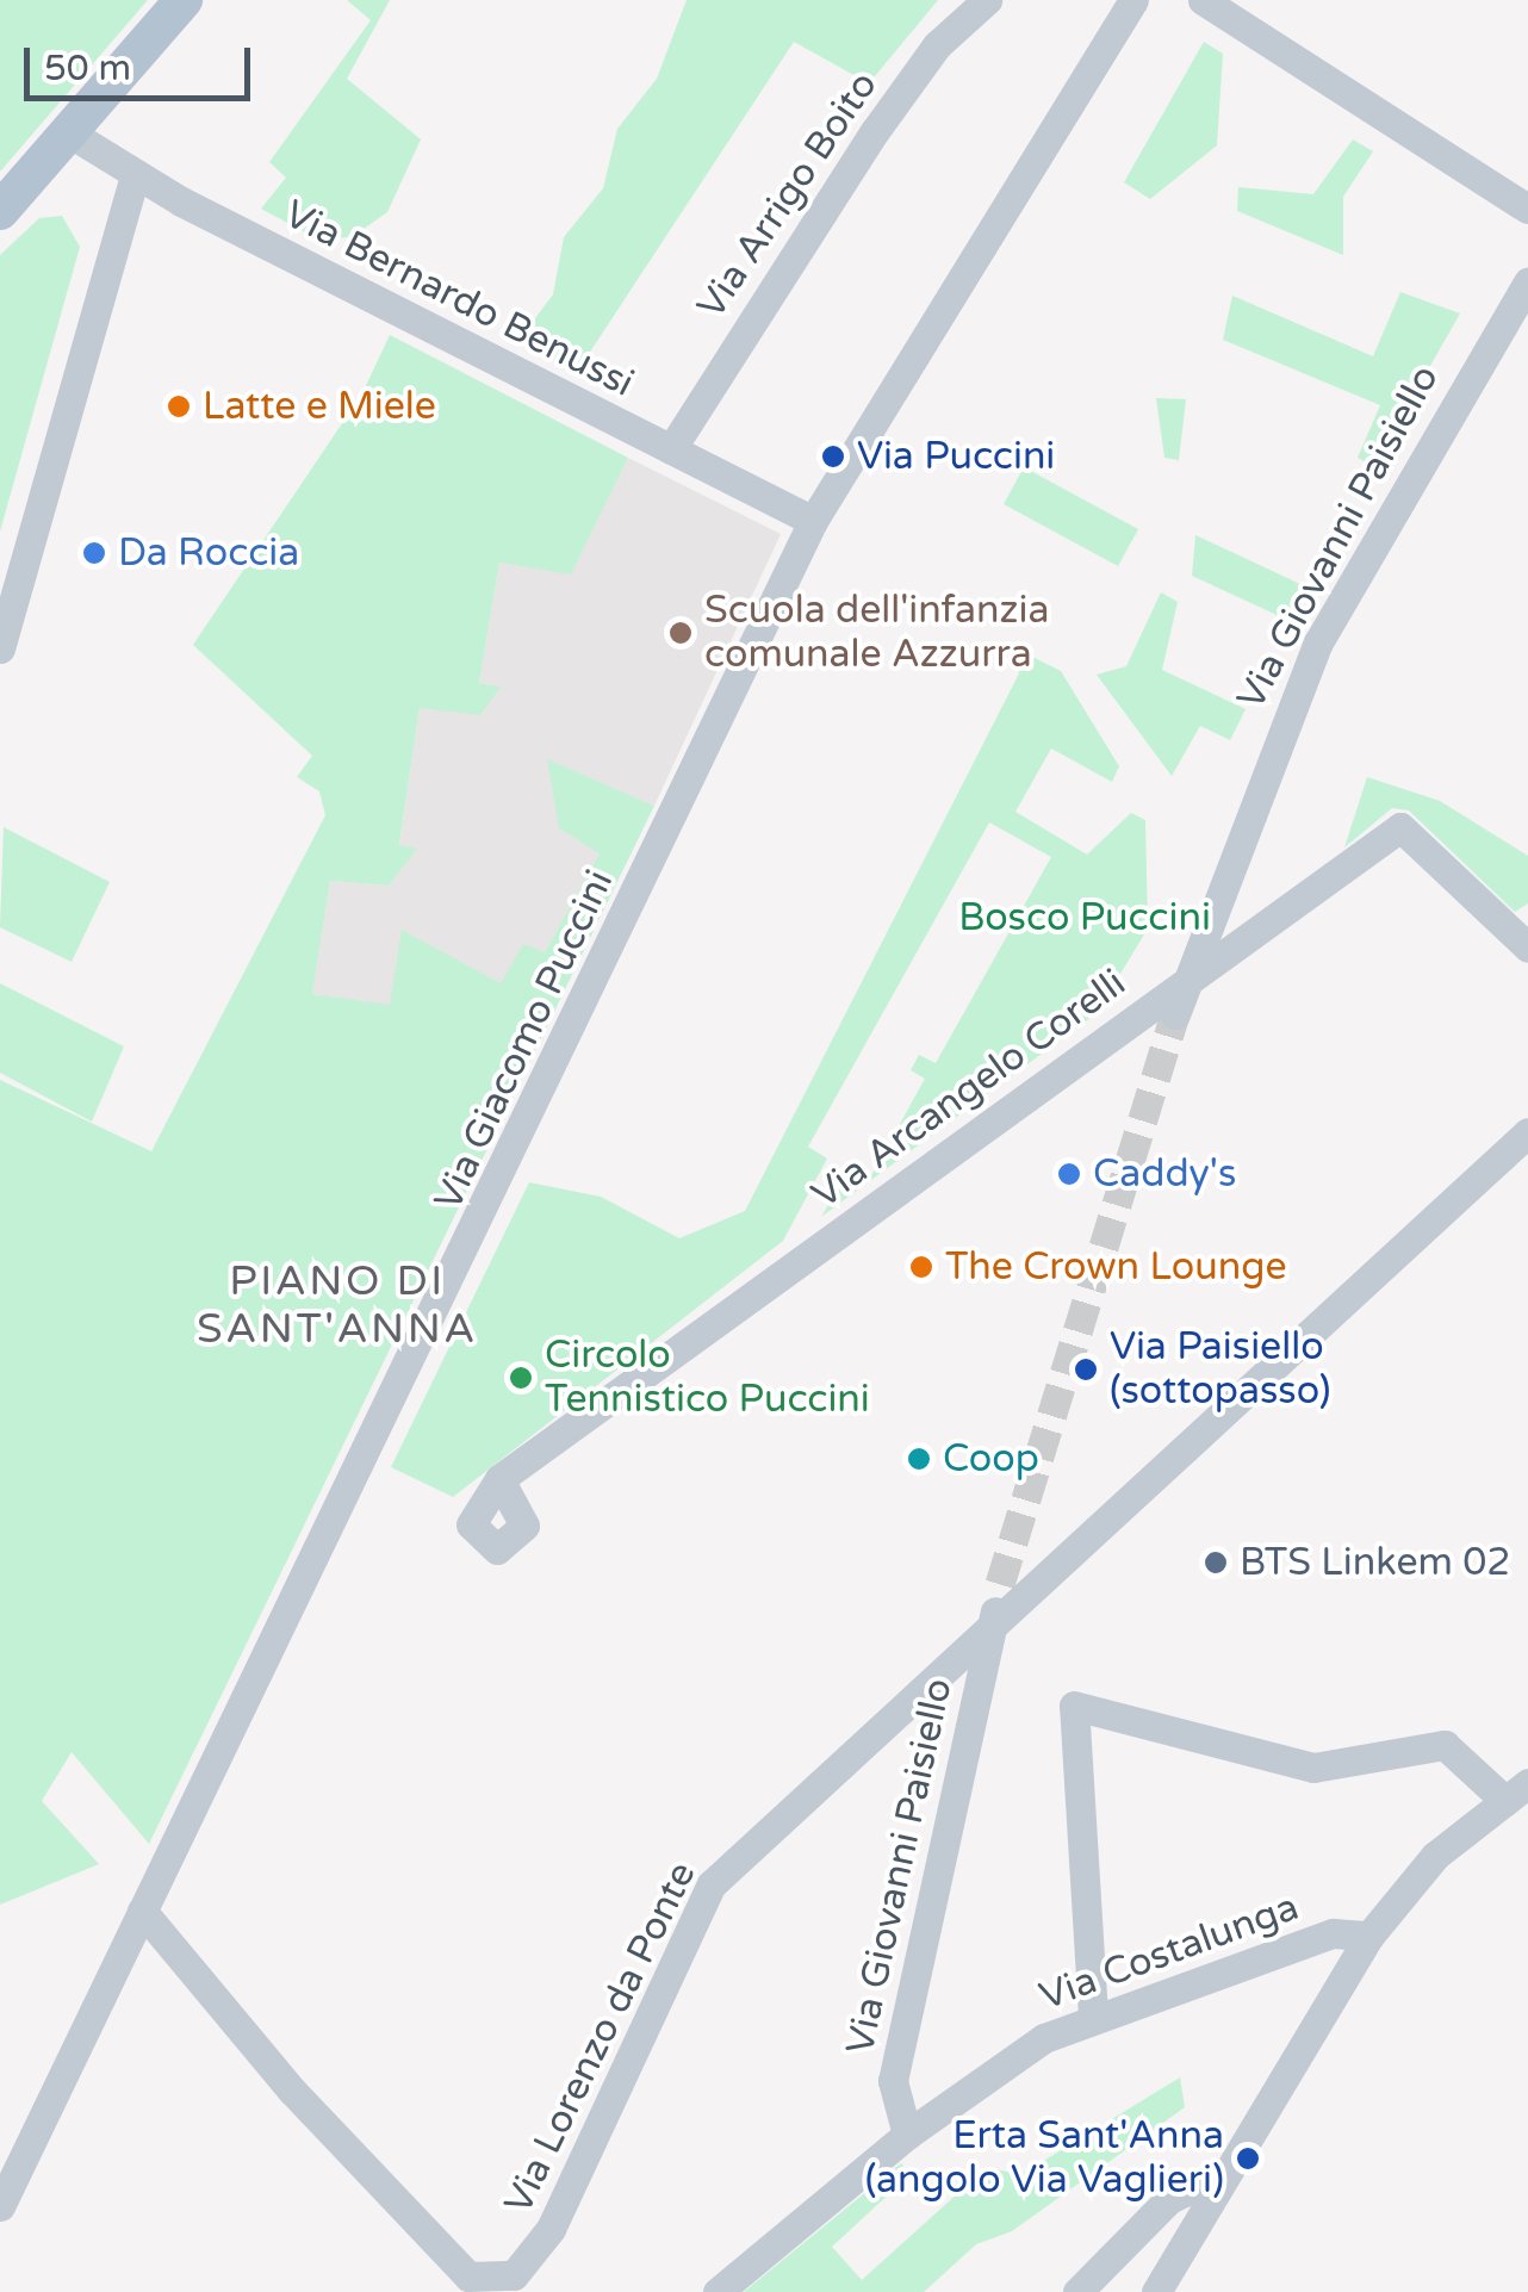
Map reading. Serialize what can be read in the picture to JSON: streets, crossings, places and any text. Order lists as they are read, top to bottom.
{
  "streets": {
    "street": [
      "Via Arrigo Boito",
      "Via Bernardo Benussi",
      "Via Giovanni Paisiello",
      "Via Giacomo Puccini",
      "Via Arcangelo Corelli",
      "Via Costalunga",
      "Via Lorenzo da Ponte"
    ]
  },
  "crossings": [
    ["Via Arrigo Boito", "Via Bernardo Benussi"],
    ["Via Bernardo Benussi", "Via Giacomo Puccini"],
    ["Via Giovanni Paisiello", "Via Arcangelo Corelli"],
    ["Via Giovanni Paisiello", "Via Costalunga"],
    ["Via Giovanni Paisiello", "Via Lorenzo da Ponte"],
    ["Via Giacomo Puccini", "Via Lorenzo da Ponte"]
  ],
  "districts": ["PIANO DI SANT'ANNA"],
  "parks": ["Bosco Puccini"],
  "places": [
    "Latte e Miele",
    "Via Puccini",
    "Da Roccia",
    "Scuola dell'infanzia comunale Azzurra",
    "Caddy's",
    "The Crown Lounge",
    "Via Paisiello (sottopasso)",
    "Circolo Tennistico Puccini",
    "Coop",
    "BTS Linkem 02",
    "Erta Sant'Anna (angolo Via Vaglieri)"
  ],
  "scale_bar": "50 m"
}
